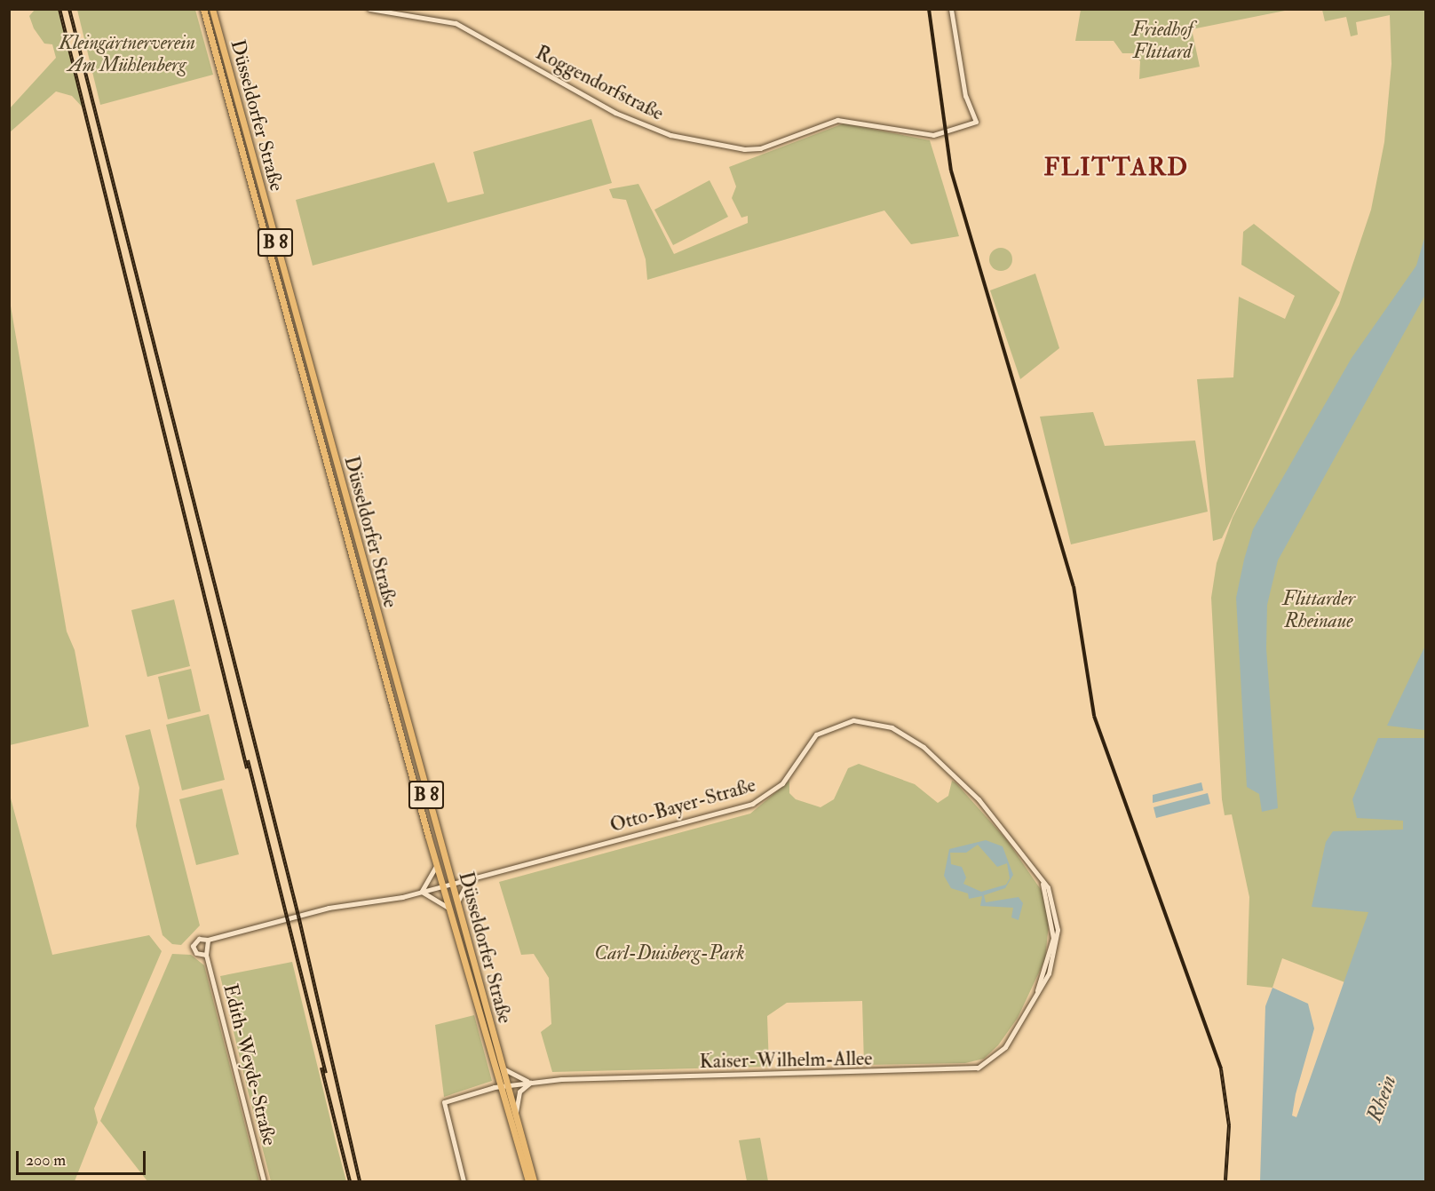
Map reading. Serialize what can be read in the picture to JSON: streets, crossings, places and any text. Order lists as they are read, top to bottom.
{
  "streets": {
    "main road": ["Düsseldorfer Straße", "B 8"],
    "street": [
      "Roggendorfstraße",
      "Otto-Bayer-Straße",
      "Kaiser-Wilhelm-Allee",
      "Edith-Weyde-Straße"
    ]
  },
  "crossings": [
    ["Düsseldorfer Straße", "B 8"],
    ["Düsseldorfer Straße", "Otto-Bayer-Straße"],
    ["Düsseldorfer Straße", "Kaiser-Wilhelm-Allee"],
    ["B 8", "Kaiser-Wilhelm-Allee"],
    ["Otto-Bayer-Straße", "Kaiser-Wilhelm-Allee"]
  ],
  "districts": ["FLITTARD"],
  "water": ["Rhein"],
  "parks": [
    "Friedhof Flittard",
    "Kleingärtnerverein Am Mühlenberg",
    "Flittarder Rheinaue",
    "Carl-Duisberg-Park"
  ],
  "scale_bar": "200 m"
}
